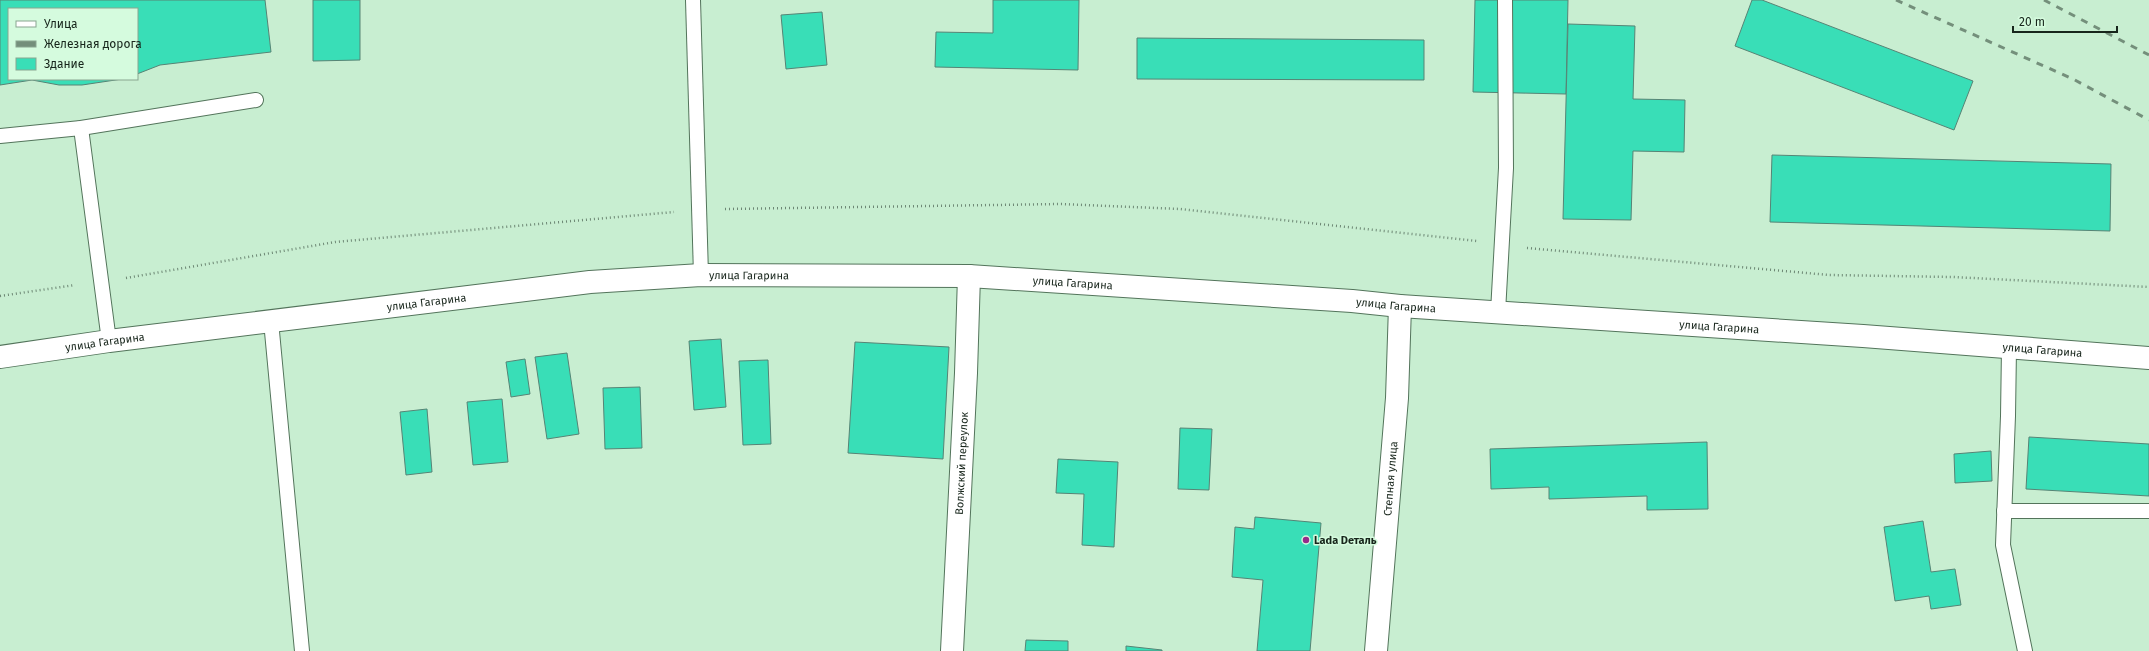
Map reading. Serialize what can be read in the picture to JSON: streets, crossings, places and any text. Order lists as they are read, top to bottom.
{
  "streets": {
    "street": ["улица Гагарина", "Волжский переулок", "Степная улица"]
  },
  "crossings": [
    ["улица Гагарина", "Волжский переулок"],
    ["улица Гагарина", "Степная улица"]
  ],
  "places": ["Lada Dеталь"],
  "legend": ["Улица", "Железная дорога", "Здание"],
  "scale_bar": "20 m"
}
